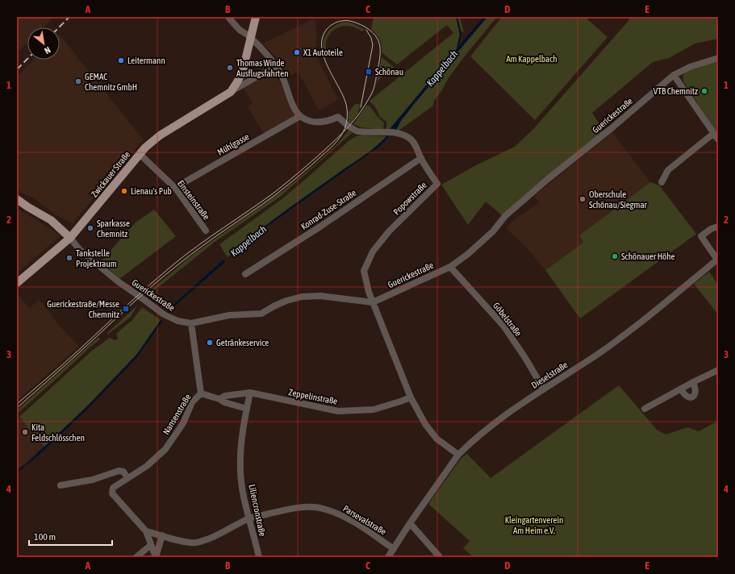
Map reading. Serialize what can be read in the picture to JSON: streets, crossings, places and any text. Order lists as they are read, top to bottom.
{
  "streets": {
    "main road": ["Zwickauer Straße"],
    "street": [
      "Guerickestraße",
      "Mühlgasse",
      "Popowstraße",
      "Einsteinstraße",
      "Konrad-Zuse-Straße",
      "Göbelstraße",
      "Dieselstraße",
      "Zeppelinstraße",
      "Nansenstraße",
      "Liliencronstraße",
      "Parsevalstraße"
    ]
  },
  "crossings": [
    ["Guerickestraße", "Zwickauer Straße"],
    ["Guerickestraße", "Popowstraße"],
    ["Guerickestraße", "Göbelstraße"],
    ["Guerickestraße", "Nansenstraße"],
    ["Mühlgasse", "Popowstraße"],
    ["Mühlgasse", "Einsteinstraße"],
    ["Zwickauer Straße", "Einsteinstraße"],
    ["Popowstraße", "Konrad-Zuse-Straße"],
    ["Popowstraße", "Dieselstraße"],
    ["Popowstraße", "Zeppelinstraße"],
    ["Göbelstraße", "Dieselstraße"],
    ["Dieselstraße", "Parsevalstraße"],
    ["Nansenstraße", "Parsevalstraße"],
    ["Liliencronstraße", "Parsevalstraße"]
  ],
  "water": ["Kappelbach"],
  "parks": ["Am Kappelbach", "Kleingartenverein Am Heim e.V."],
  "places": {
    "other": [
      "X1 Autoteile",
      "Leitermann",
      "Thomas Winde Ausflugsfahrten",
      "GEMAC Chemnitz GmbH",
      "VTB Chemnitz",
      "Lienau's Pub",
      "Oberschule Schönau/Siegmar",
      "Sparkasse Chemnitz",
      "Schönauer Höhe",
      "Tankstelle Projektraum",
      "Getränkeservice",
      "Kita Feldschlösschen"
    ],
    "transit": ["Schönau", "Guerickestraße/Messe Chemnitz"]
  },
  "scale_bar": "100 m",
  "north": "bottom right",
  "grid": {
    "columns": [
      "A",
      "B",
      "C",
      "D",
      "E"
    ],
    "rows": [
      "1",
      "2",
      "3",
      "4"
    ]
  }
}
